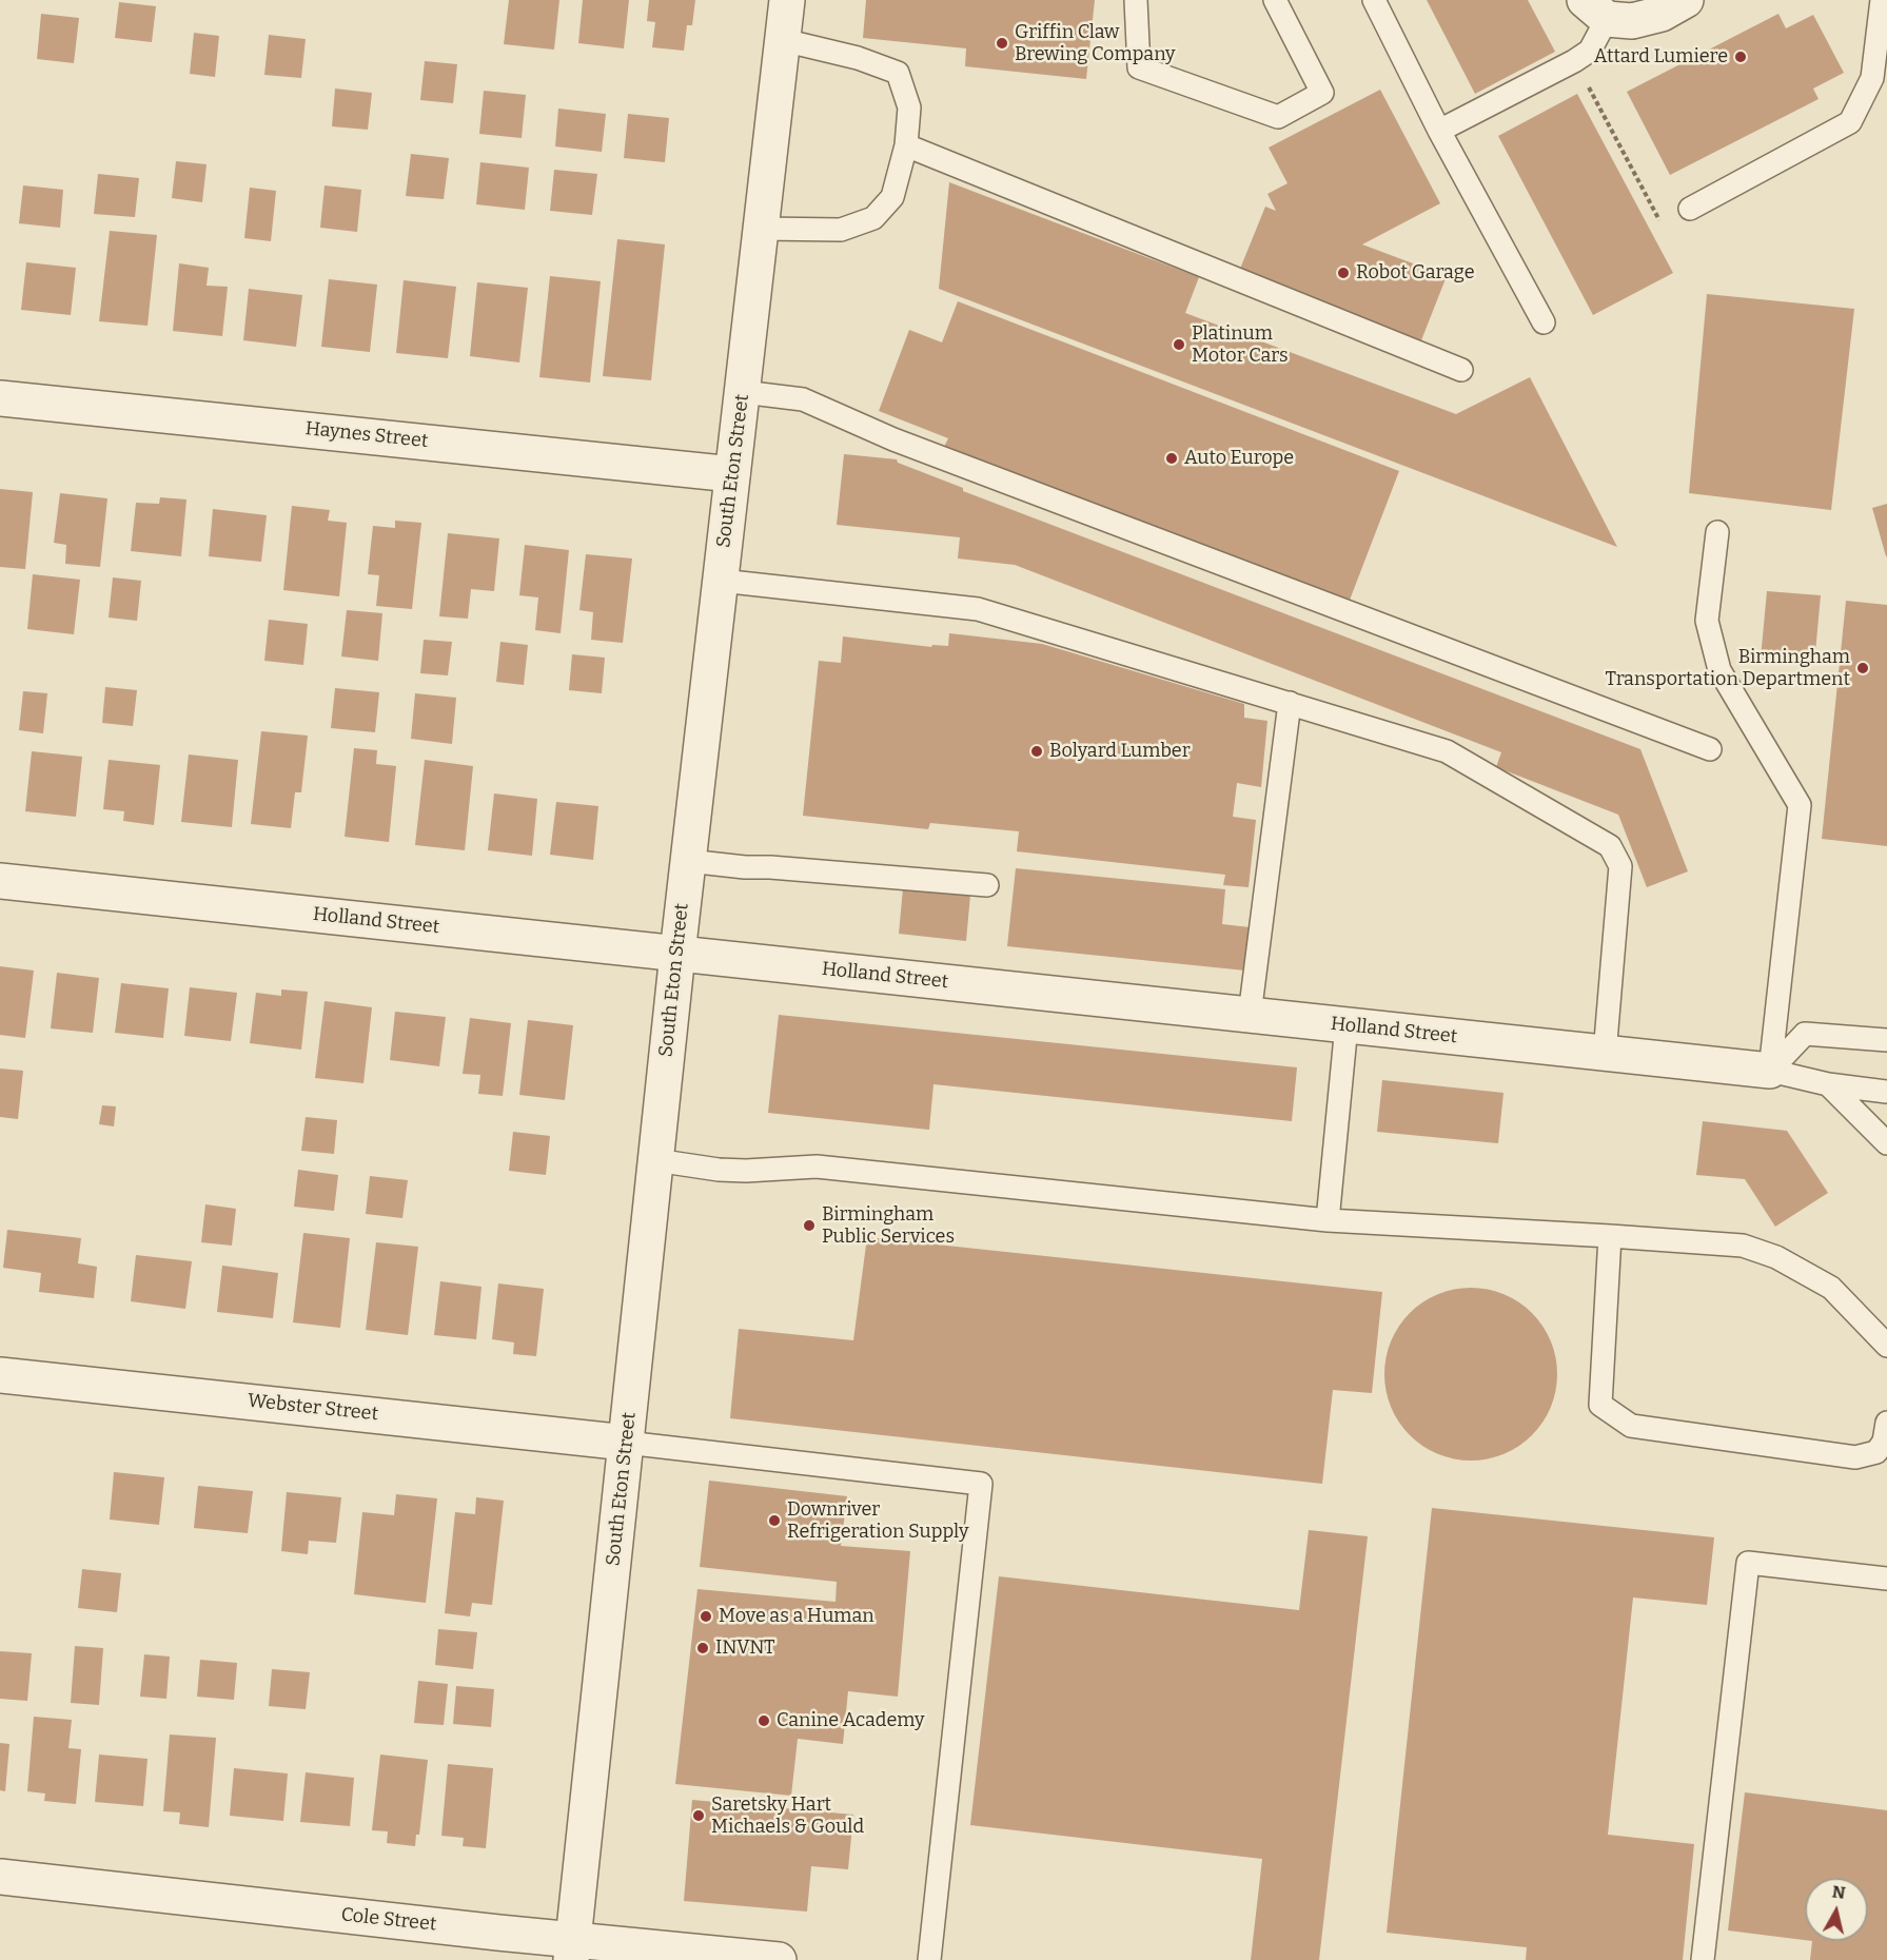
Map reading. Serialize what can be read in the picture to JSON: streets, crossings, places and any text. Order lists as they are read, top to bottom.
{
  "streets": {
    "street": [
      "Haynes Street",
      "South Eton Street",
      "Holland Street",
      "Webster Street",
      "Cole Street"
    ]
  },
  "crossings": [
    ["Haynes Street", "South Eton Street"],
    ["South Eton Street", "Holland Street"],
    ["South Eton Street", "Webster Street"],
    ["South Eton Street", "Cole Street"]
  ],
  "places": [
    "Griffin Claw Brewing Company",
    "Attard Lumiere",
    "Robot Garage",
    "Platinum Motor Cars",
    "Auto Europe",
    "Birmingham Transportation Department",
    "Bolyard Lumber",
    "Birmingham Public Services",
    "Downriver Refrigeration Supply",
    "Move as a Human",
    "INVNT",
    "Canine Academy",
    "Saretsky Hart Michaels & Gould"
  ],
  "north": "top"
}
